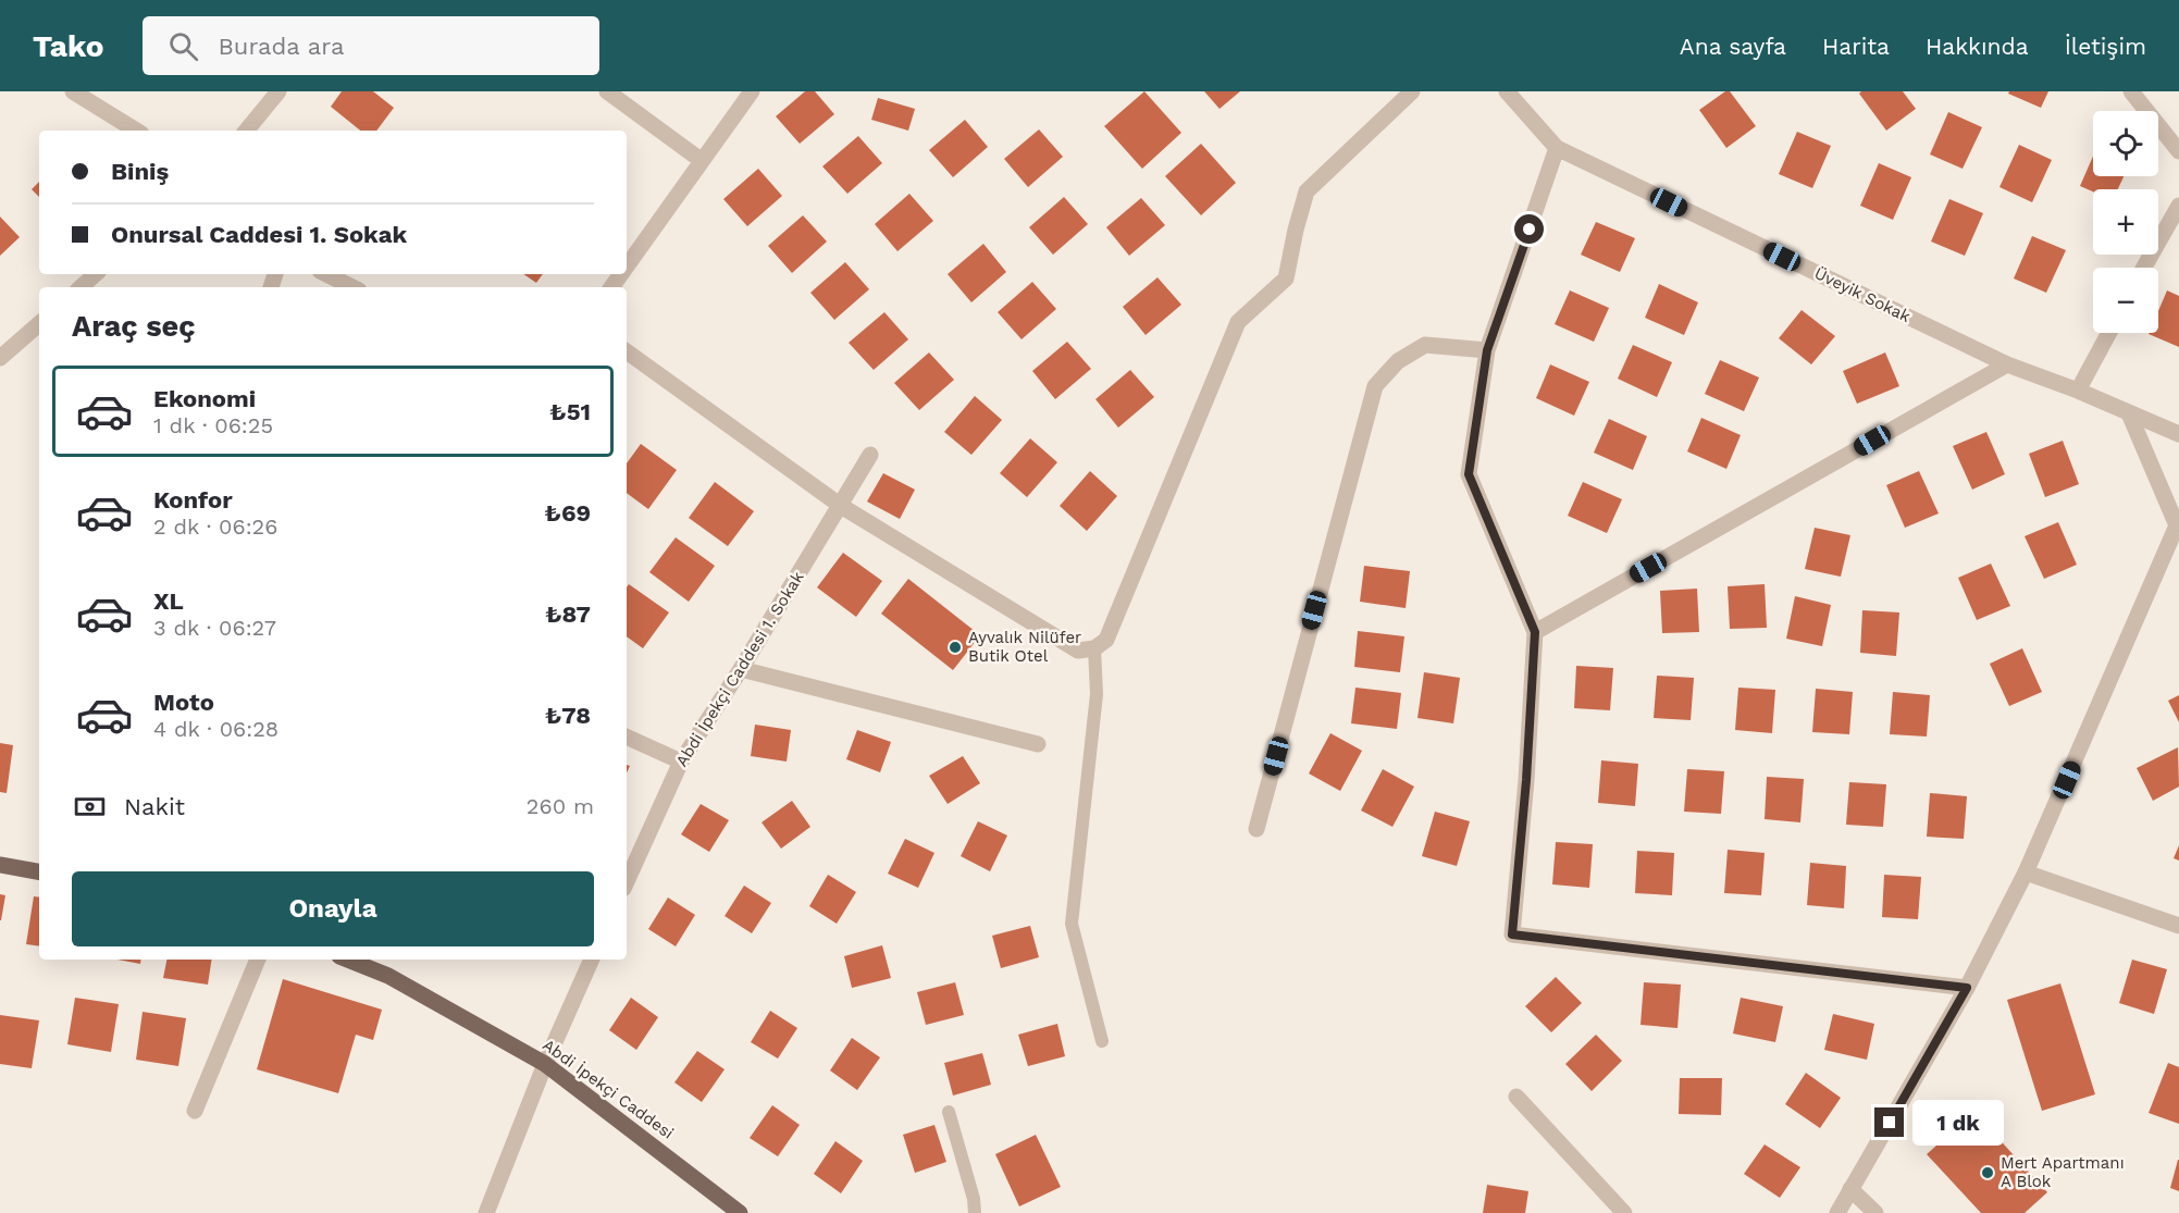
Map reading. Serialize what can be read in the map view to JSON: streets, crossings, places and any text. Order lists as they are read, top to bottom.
{
  "streets": {
    "main road": ["Abdi İpekçi Caddesi"],
    "street": ["Üveyik Sokak", "Abdi İpekçi Caddesi 1. Sokak"]
  },
  "places": ["Ayvalık Nilüfer Butik Otel", "Mert Apartmanı A Blok"],
  "page": {
    "header": "Tako",
    "search": "Burada ara",
    "nav": [
      "Ana sayfa",
      "Harita",
      "Hakkında",
      "İletişim"
    ],
    "map_buttons": ["+", "−"],
    "banner": ["Biniş", "Onursal Caddesi 1. Sokak"],
    "heading": "Araç seç",
    "list": [
      {
        "name": "Ekonomi",
        "note": "1 dk · 06:25",
        "value": "₺51"
      },
      {
        "name": "Konfor",
        "note": "2 dk · 06:26",
        "value": "₺69"
      },
      {
        "name": "XL",
        "note": "3 dk · 06:27",
        "value": "₺87"
      },
      {
        "name": "Moto",
        "note": "4 dk · 06:28",
        "value": "₺78"
      }
    ],
    "pay": ["Nakit", "260 m"],
    "buttons": "Onayla",
    "bubble": "1 dk"
  }
}
